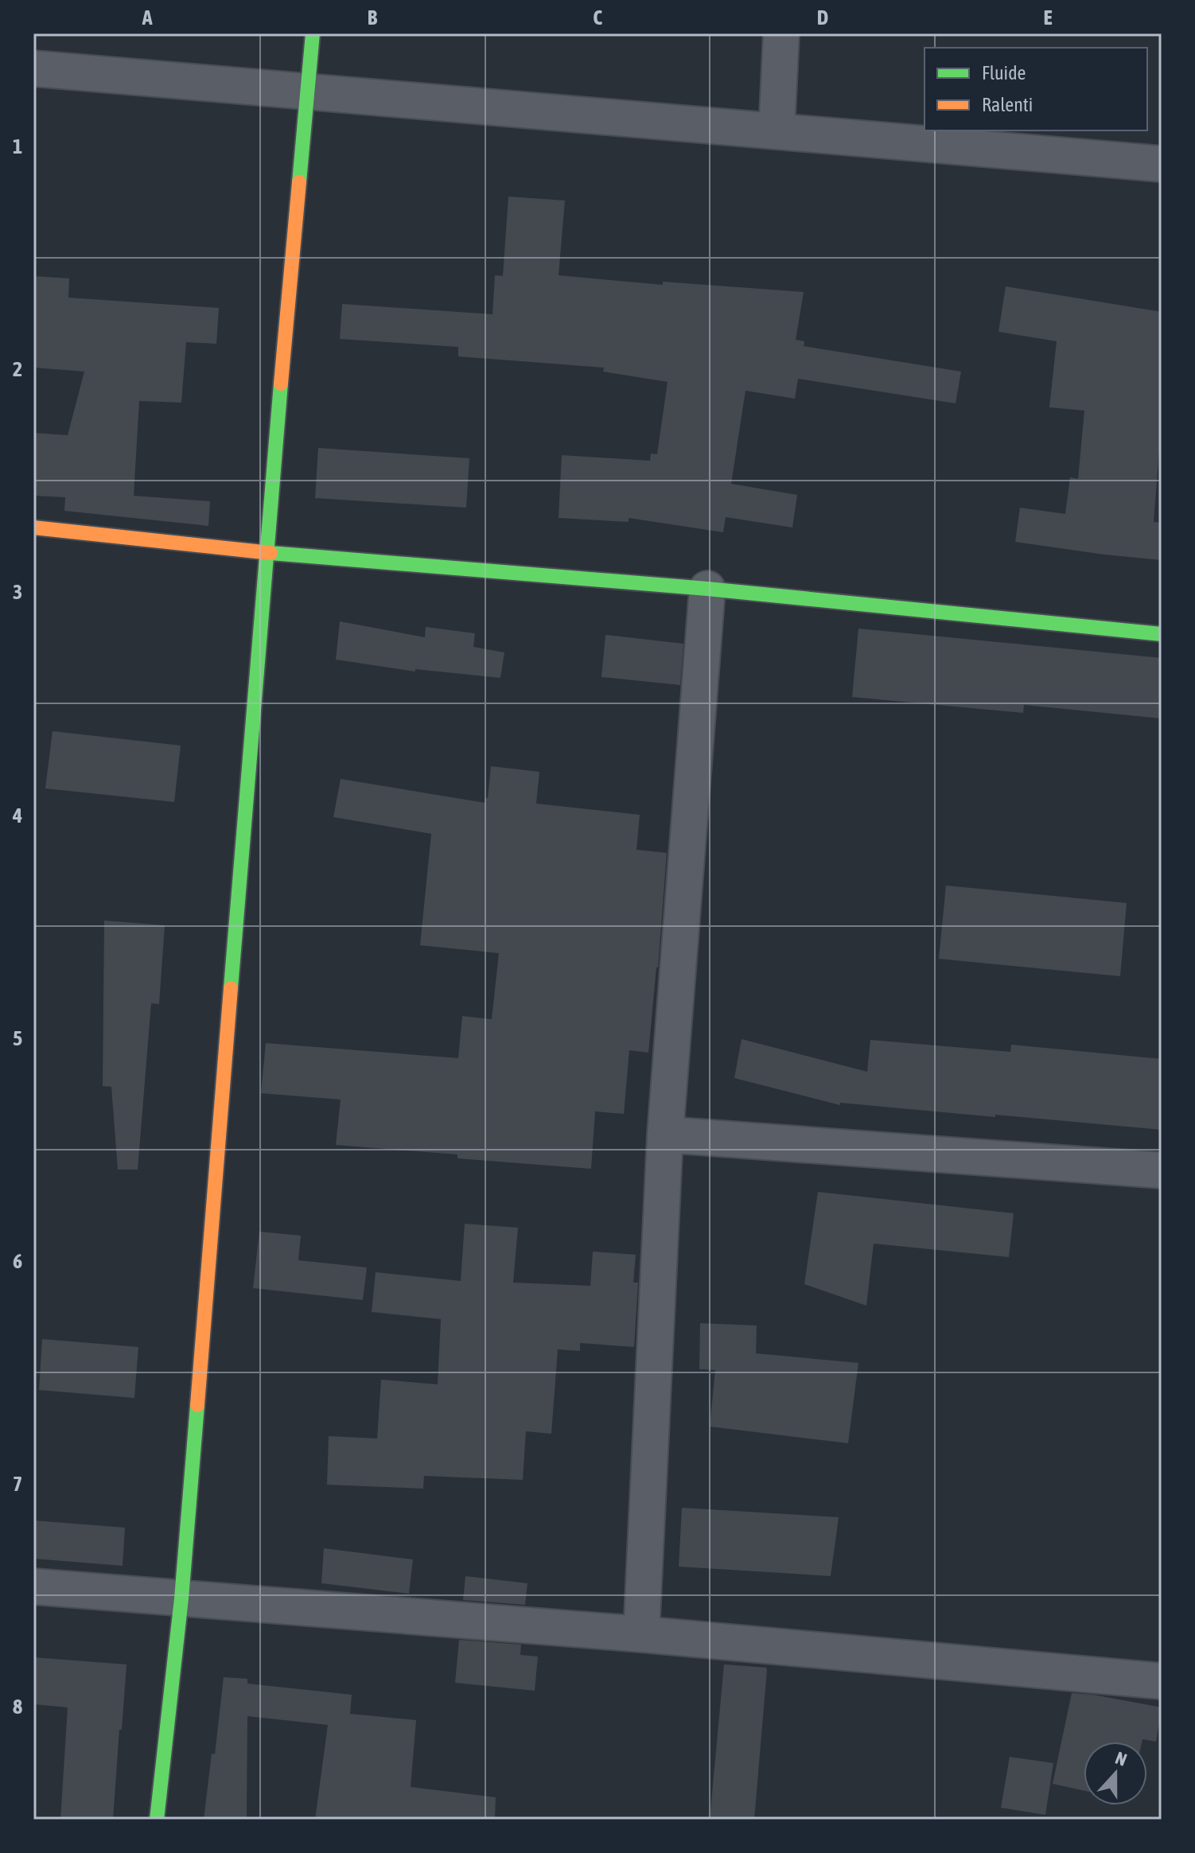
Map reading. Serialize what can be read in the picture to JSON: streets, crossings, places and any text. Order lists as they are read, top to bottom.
{
  "legend": ["Fluide", "Ralenti"],
  "north": "top",
  "grid": {
    "columns": [
      "A",
      "B",
      "C",
      "D",
      "E"
    ],
    "rows": [
      "1",
      "2",
      "3",
      "4",
      "5",
      "6",
      "7",
      "8"
    ]
  }
}
